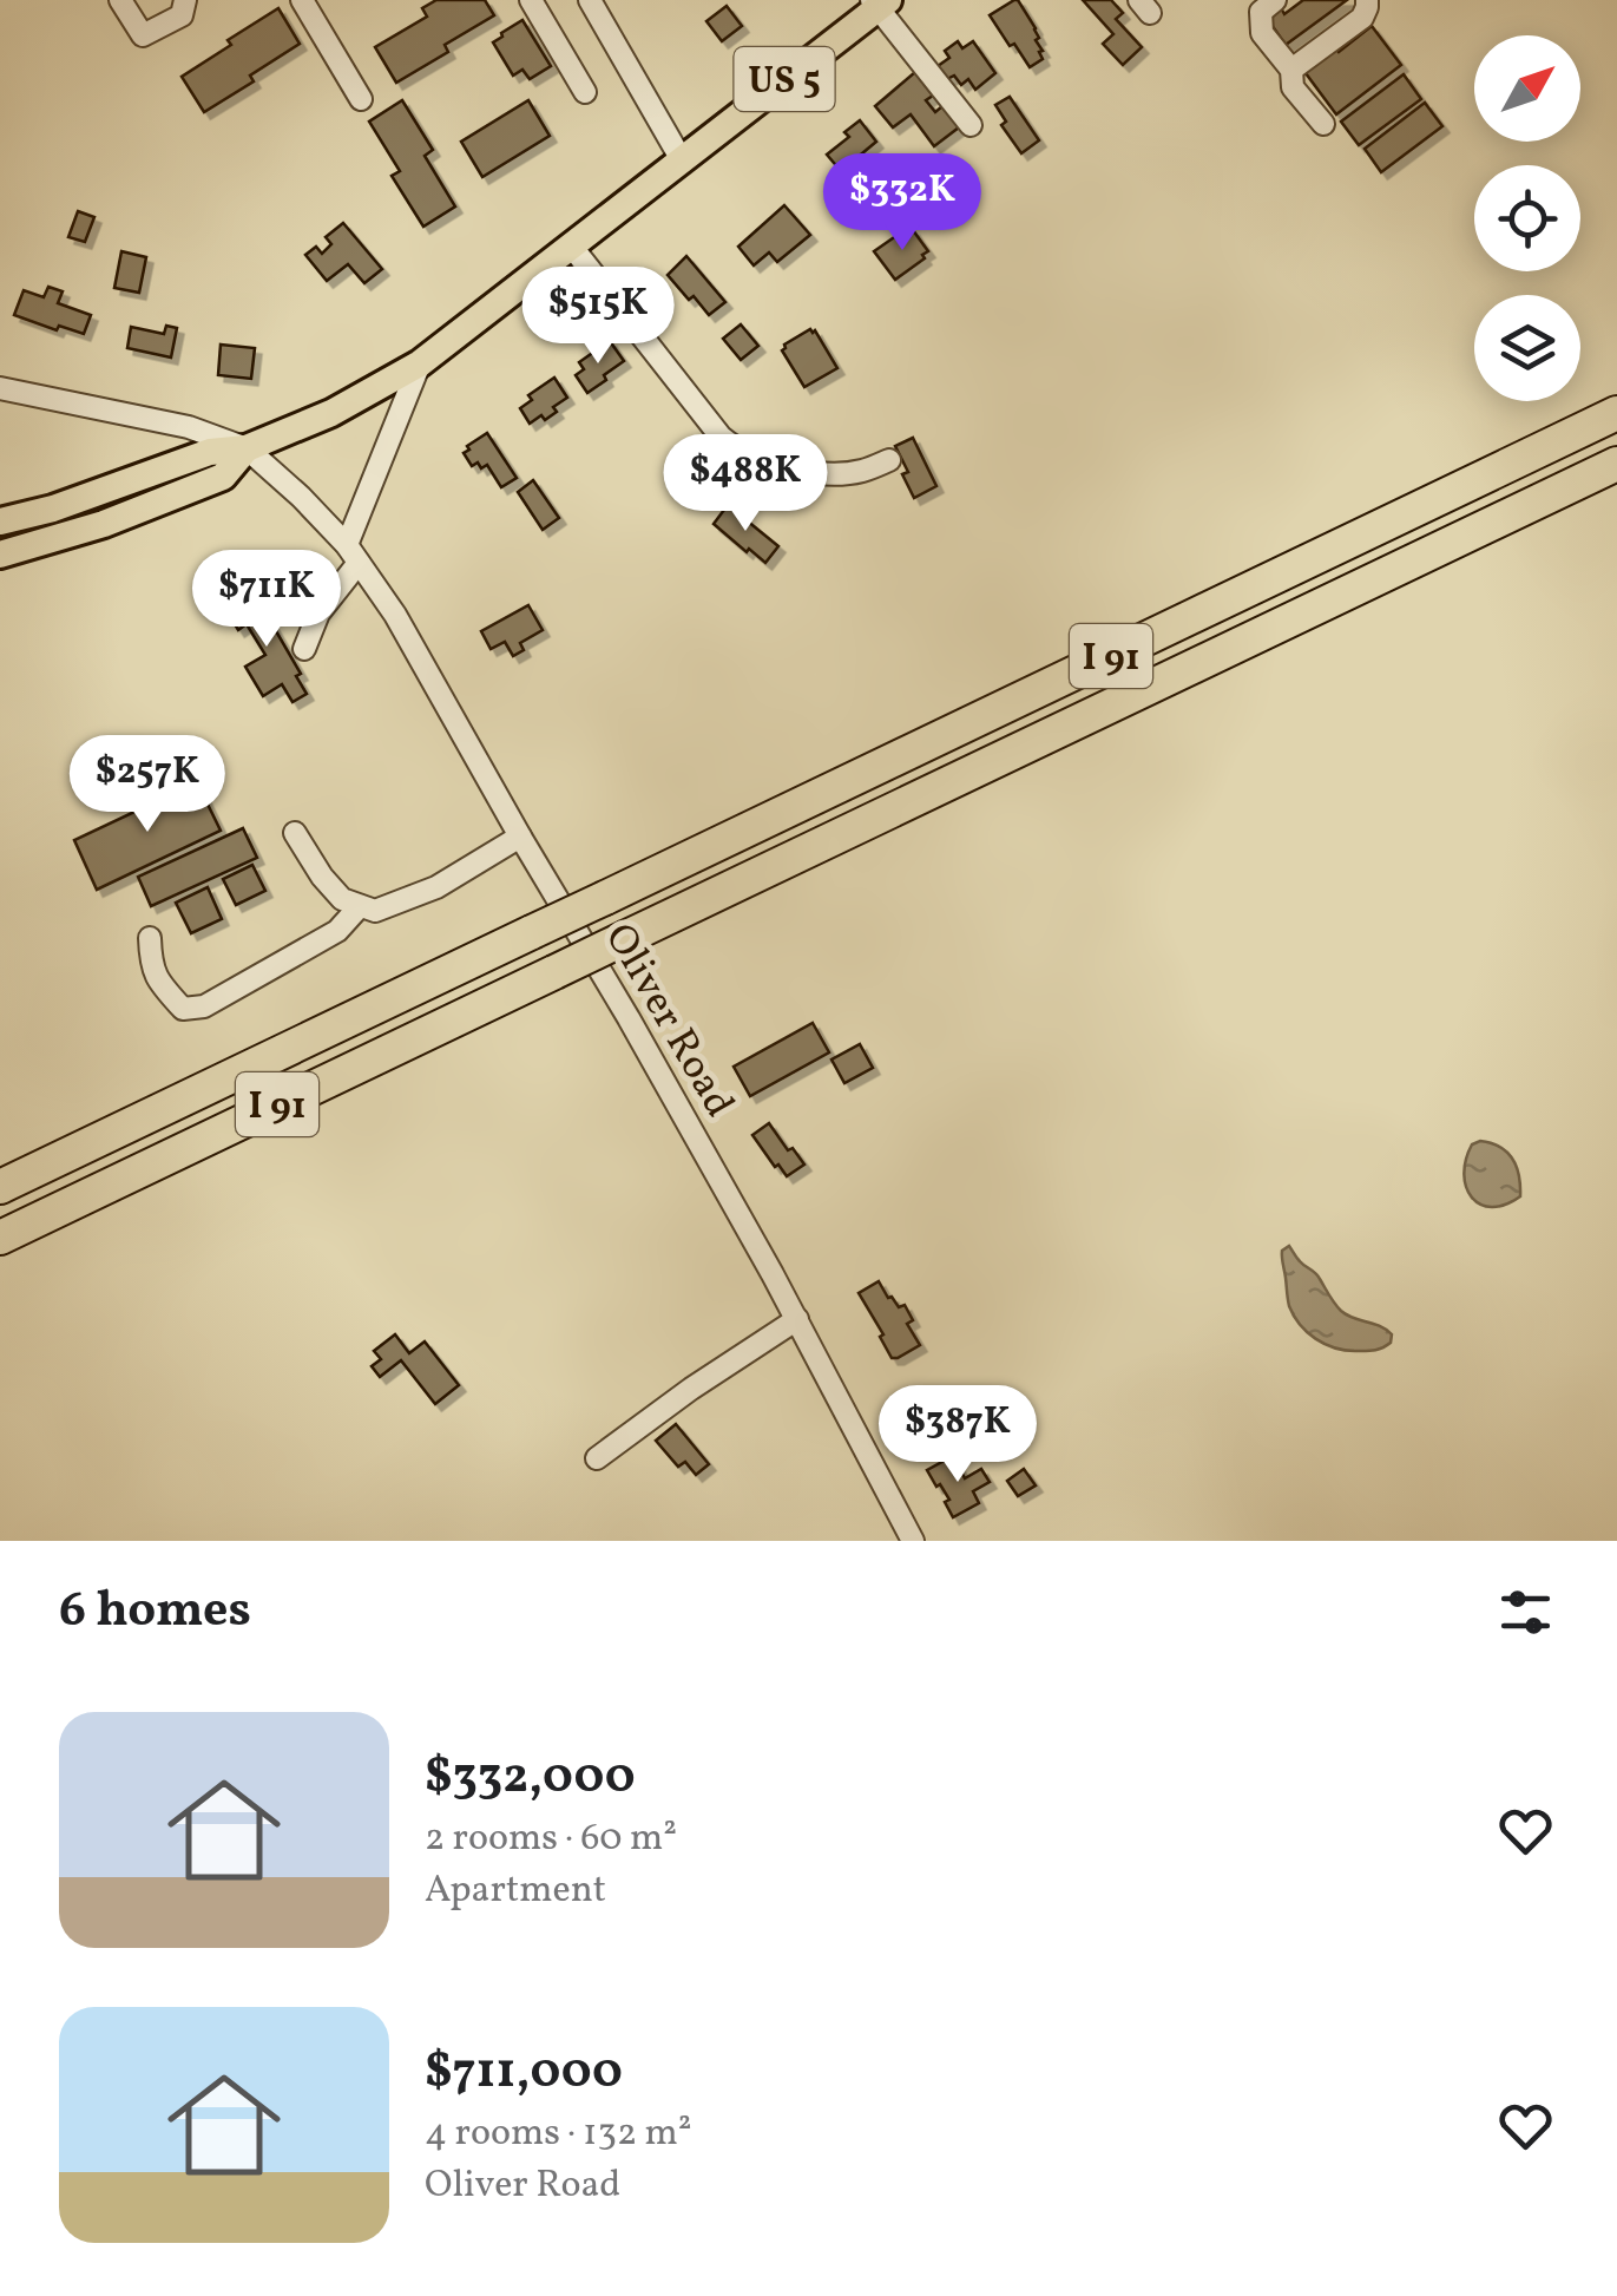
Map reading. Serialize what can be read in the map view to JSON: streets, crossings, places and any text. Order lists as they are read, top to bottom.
{
  "streets": {
    "highway": ["I 91"],
    "main road": ["US 5"],
    "street": ["Oliver Road"]
  },
  "crossings": [
    ["US 5", "Oliver Road"]
  ],
  "north": "top right",
  "page": {
    "price": [
      "$332K",
      "$515K",
      "$488K",
      "$711K",
      "$257K",
      "$387K"
    ],
    "heading": "6 homes",
    "list": [
      {
        "name": "$332,000",
        "note": "2 rooms · 60 m² · Apartment"
      },
      {
        "name": "$711,000",
        "note": "4 rooms · 132 m² · Oliver Road"
      }
    ]
  }
}
